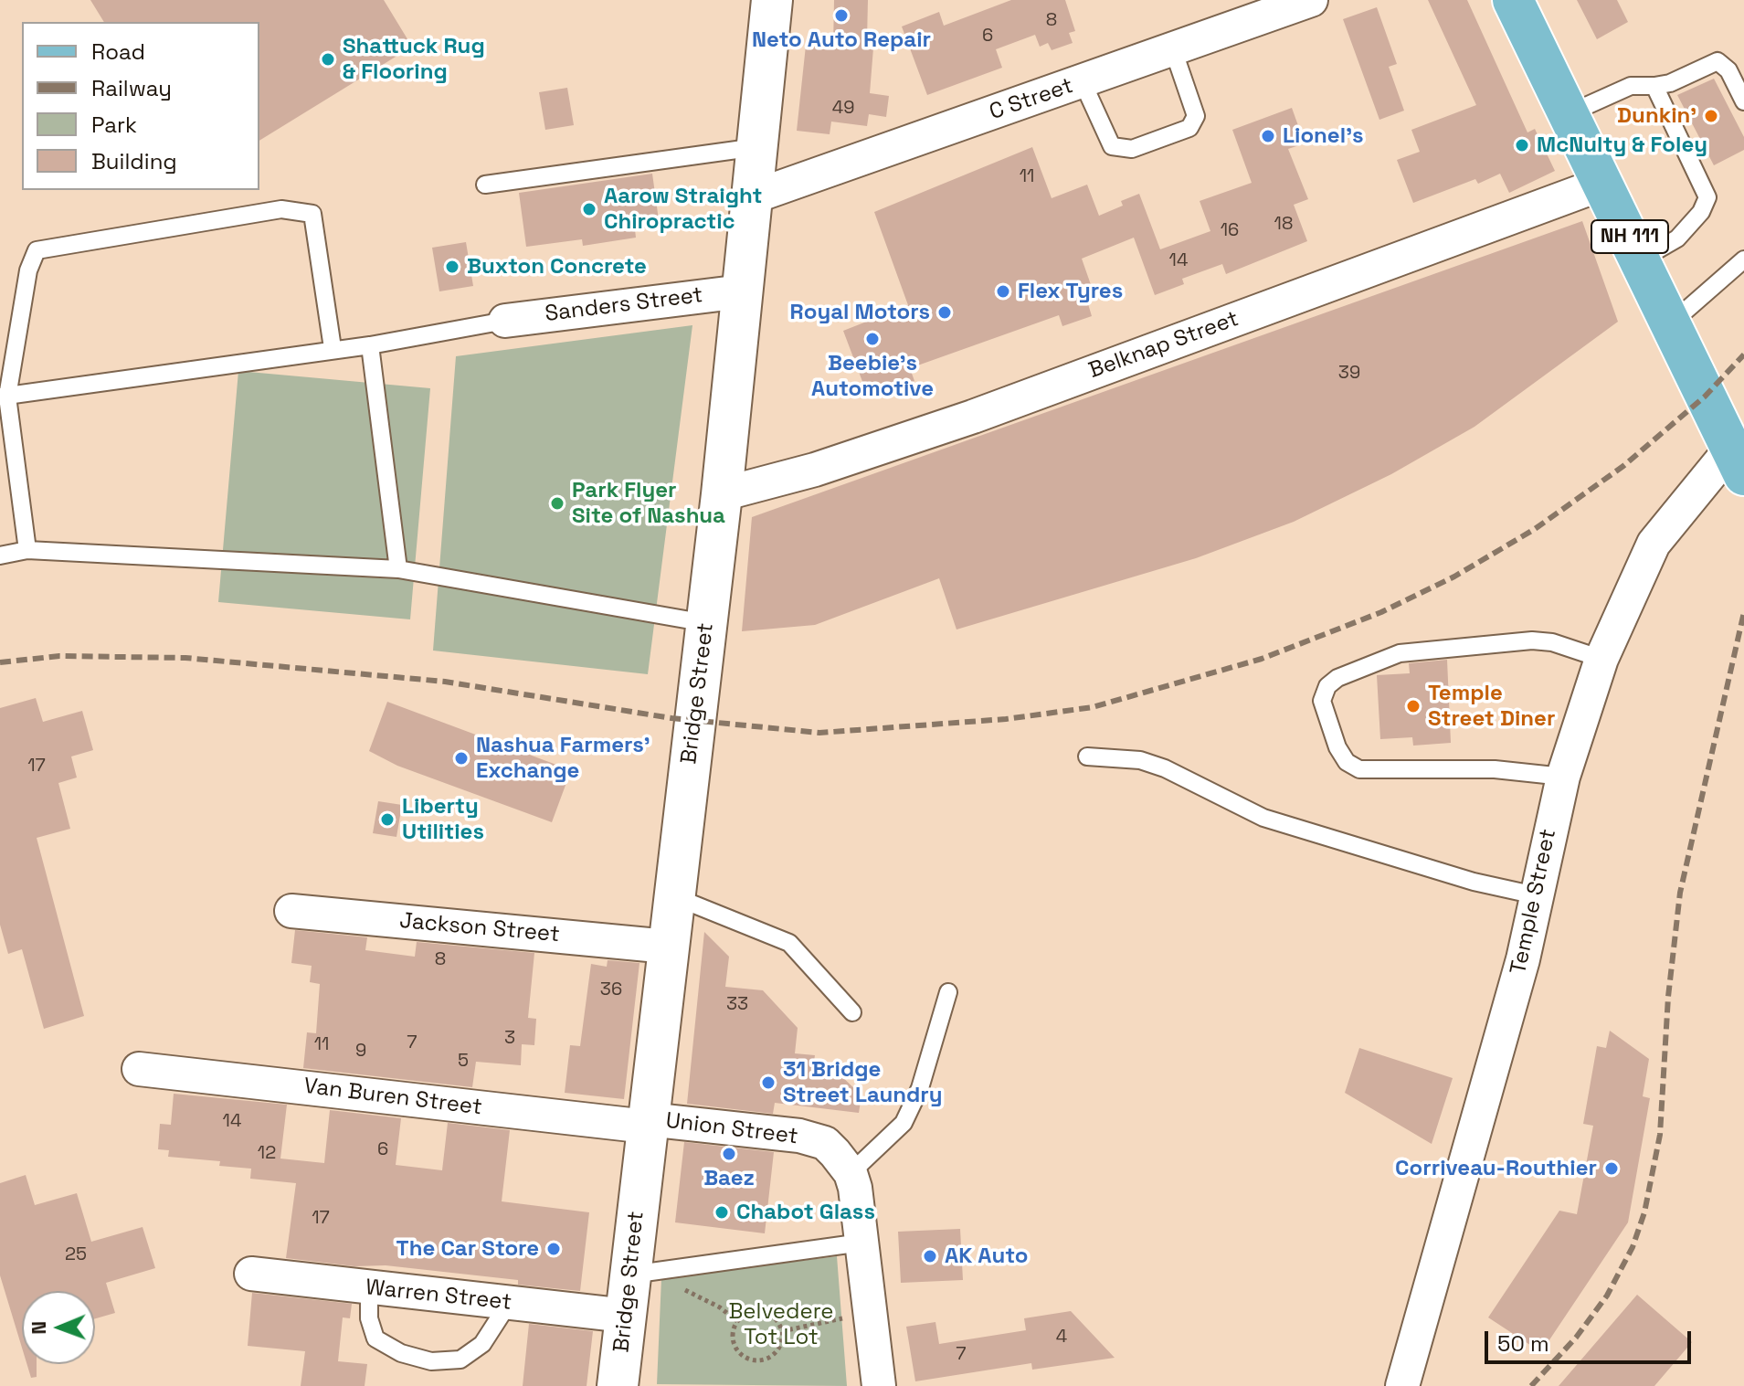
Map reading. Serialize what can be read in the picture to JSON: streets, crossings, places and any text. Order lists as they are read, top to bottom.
{
  "streets": {
    "main road": ["NH 111"],
    "street": [
      "C Street",
      "Sanders Street",
      "Belknap Street",
      "Bridge Street",
      "Temple Street",
      "Jackson Street",
      "Van Buren Street",
      "Union Street",
      "Warren Street"
    ]
  },
  "crossings": [
    ["C Street", "Bridge Street"],
    ["NH 111", "Belknap Street"],
    ["NH 111", "Temple Street"],
    ["Sanders Street", "Bridge Street"],
    ["Belknap Street", "Bridge Street"],
    ["Bridge Street", "Jackson Street"],
    ["Bridge Street", "Van Buren Street"],
    ["Bridge Street", "Union Street"],
    ["Bridge Street", "Warren Street"],
    ["Van Buren Street", "Union Street"]
  ],
  "parks": ["Belvedere Tot Lot"],
  "places": [
    "Neto Auto Repair",
    "Shattuck Rug & Flooring",
    "Dunkin'",
    "Lionel's",
    "McNulty & Foley",
    "Aarow Straight Chiropractic",
    "Buxton Concrete",
    "Flex Tyres",
    "Royal Motors",
    "Beebie's Automotive",
    "Park Flyer Site of Nashua",
    "Temple Street Diner",
    "Nashua Farmers' Exchange",
    "Liberty Utilities",
    "31 Bridge Street Laundry",
    "Baez",
    "Corriveau-Routhier",
    "Chabot Glass",
    "The Car Store",
    "AK Auto"
  ],
  "house_numbers": [
    "8",
    "6",
    "49",
    "11",
    "18",
    "16",
    "14",
    "39",
    "17",
    "8",
    "36",
    "33",
    "3",
    "7",
    "11",
    "9",
    "5",
    "14",
    "6",
    "12",
    "17",
    "25",
    "4",
    "7"
  ],
  "legend": [
    "Road",
    "Railway",
    "Park",
    "Building"
  ],
  "scale_bar": "50 m",
  "north": "left"
}
